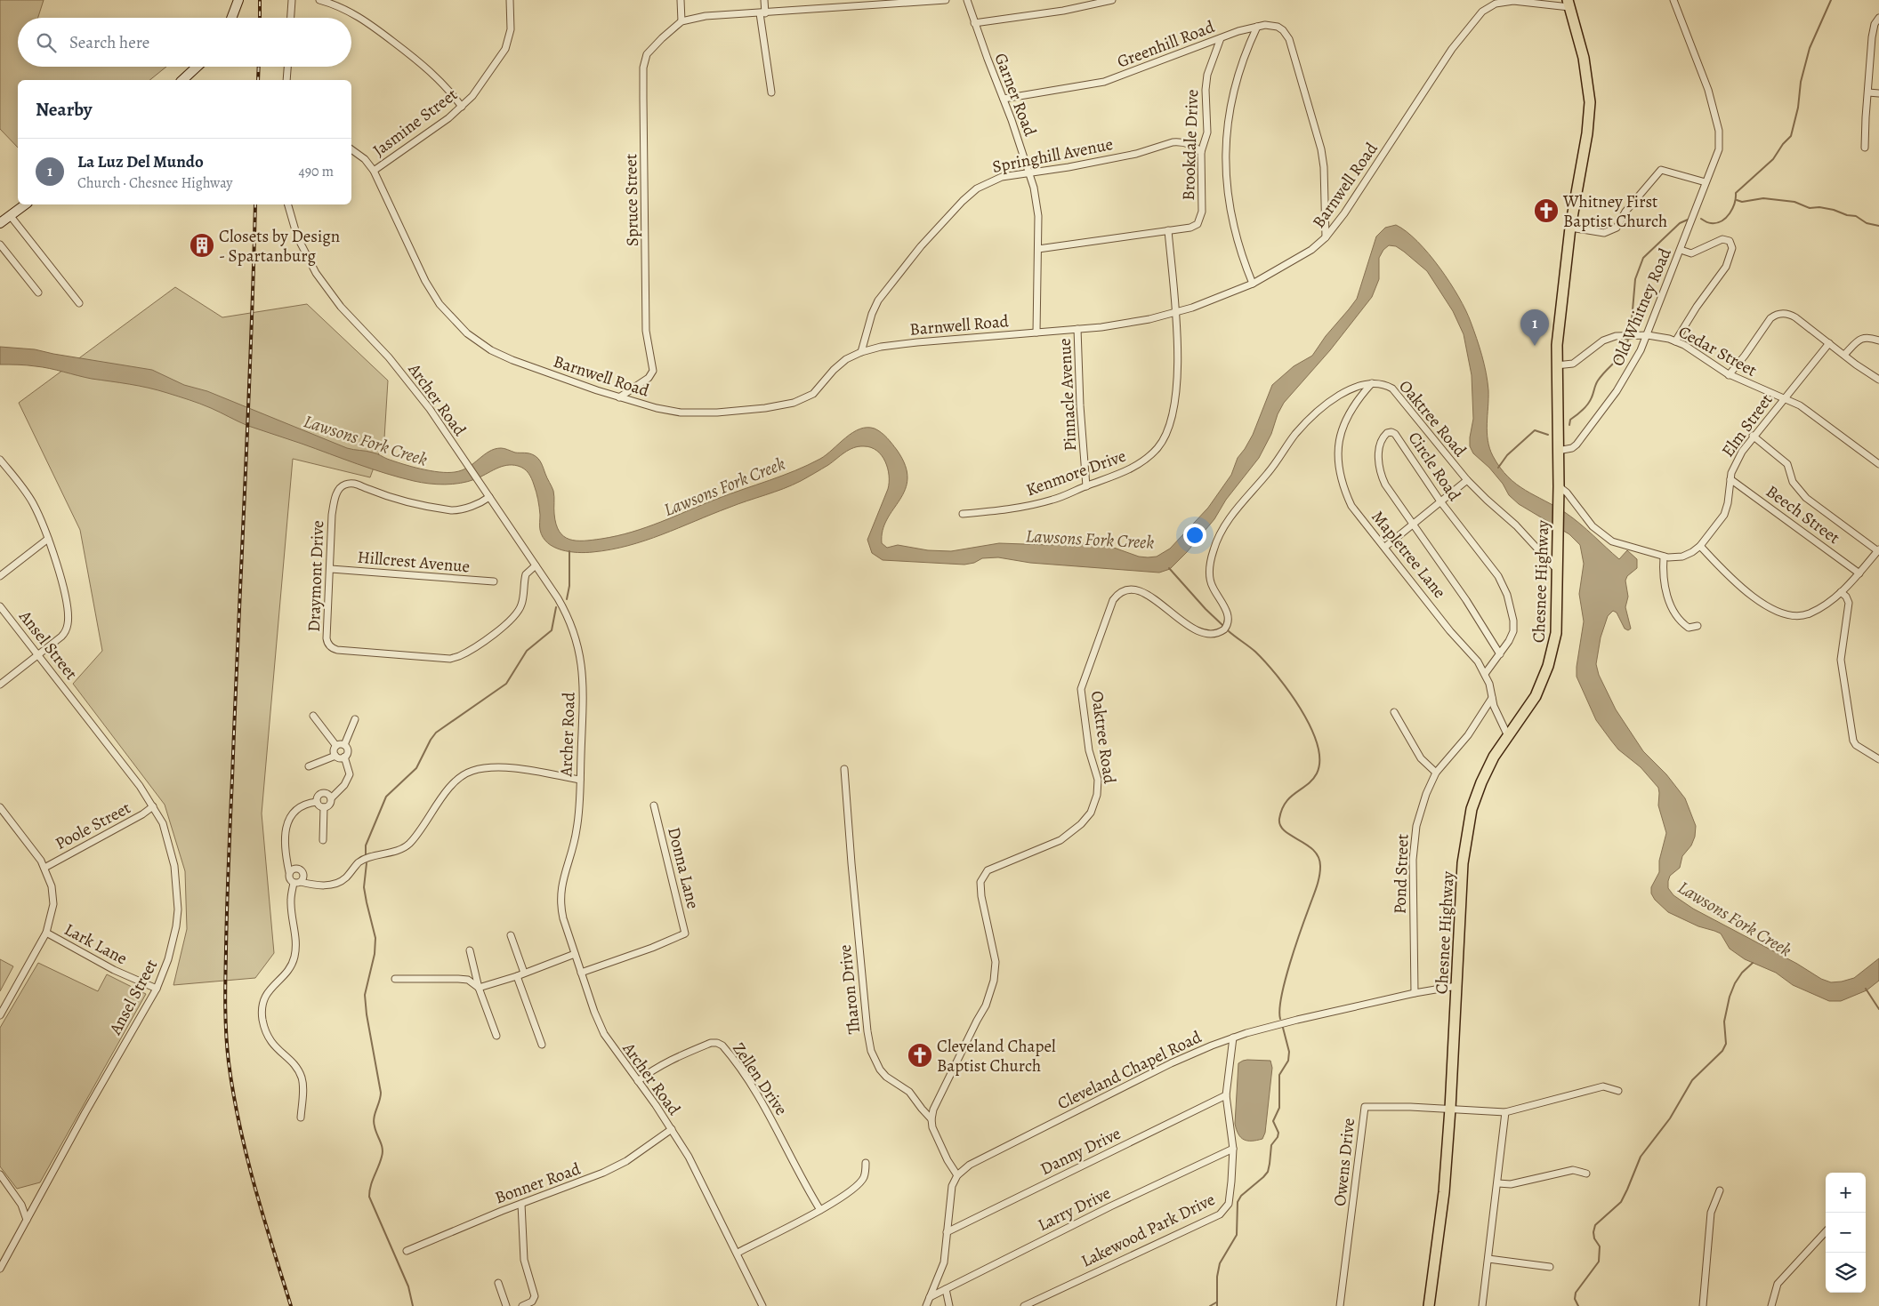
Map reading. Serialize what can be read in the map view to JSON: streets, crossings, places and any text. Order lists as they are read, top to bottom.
{
  "streets": {
    "main road": ["Chesnee Highway"],
    "street": [
      "Greenhill Road",
      "Garner Road",
      "Jasmine Street",
      "Brookdale Drive",
      "Springhill Avenue",
      "Barnwell Road",
      "Spruce Street",
      "Old Whitney Road",
      "Cedar Street",
      "Pinnacle Avenue",
      "Archer Road",
      "Oaktree Road",
      "Elm Street",
      "Circle Road",
      "Kenmore Drive",
      "Beech Street",
      "Mapletree Lane",
      "Hillcrest Avenue",
      "Draymont Drive",
      "Ansel Street",
      "Poole Street",
      "Donna Lane",
      "Pond Street",
      "Lark Lane",
      "Tharon Drive",
      "Cleveland Chapel Road",
      "Zellen Drive",
      "Danny Drive",
      "Owens Drive",
      "Bonner Road",
      "Larry Drive",
      "Lakewood Park Drive"
    ]
  },
  "crossings": [
    ["Greenhill Road", "Garner Road"],
    ["Greenhill Road", "Brookdale Drive"],
    ["Greenhill Road", "Barnwell Road"],
    ["Garner Road", "Springhill Avenue"],
    ["Garner Road", "Barnwell Road"],
    ["Jasmine Street", "Barnwell Road"],
    ["Brookdale Drive", "Springhill Avenue"],
    ["Brookdale Drive", "Kenmore Drive"],
    ["Springhill Avenue", "Barnwell Road"],
    ["Barnwell Road", "Spruce Street"],
    ["Barnwell Road", "Pinnacle Avenue"],
    ["Barnwell Road", "Kenmore Drive"],
    ["Barnwell Road", "Chesnee Highway"],
    ["Old Whitney Road", "Cedar Street"],
    ["Old Whitney Road", "Chesnee Highway"],
    ["Cedar Street", "Elm Street"],
    ["Cedar Street", "Chesnee Highway"],
    ["Pinnacle Avenue", "Kenmore Drive"],
    ["Archer Road", "Draymont Drive"],
    ["Archer Road", "Donna Lane"],
    ["Archer Road", "Zellen Drive"],
    ["Archer Road", "Bonner Road"],
    ["Oaktree Road", "Mapletree Lane"],
    ["Oaktree Road", "Chesnee Highway"],
    ["Oaktree Road", "Tharon Drive"],
    ["Elm Street", "Beech Street"],
    ["Elm Street", "Chesnee Highway"],
    ["Circle Road", "Mapletree Lane"],
    ["Mapletree Lane", "Chesnee Highway"],
    ["Mapletree Lane", "Pond Street"],
    ["Hillcrest Avenue", "Draymont Drive"],
    ["Chesnee Highway", "Cleveland Chapel Road"],
    ["Chesnee Highway", "Owens Drive"],
    ["Ansel Street", "Poole Street"],
    ["Ansel Street", "Lark Lane"],
    ["Pond Street", "Cleveland Chapel Road"],
    ["Tharon Drive", "Cleveland Chapel Road"],
    ["Cleveland Chapel Road", "Lakewood Park Drive"],
    ["Danny Drive", "Lakewood Park Drive"],
    ["Larry Drive", "Lakewood Park Drive"]
  ],
  "water": ["Lawsons Fork Creek"],
  "places": {
    "church": ["Whitney First Baptist Church", "Cleveland Chapel Baptist Church"],
    "building": ["Closets by Design - Spartanburg"]
  },
  "page": {
    "search": "Search here",
    "heading": "Nearby",
    "list": [
      {
        "mark": "1",
        "name": "La Luz Del Mundo",
        "note": "Church · Chesnee Highway",
        "value": "490 m"
      }
    ],
    "pins": "1",
    "map_buttons": ["+", "−"]
  }
}
